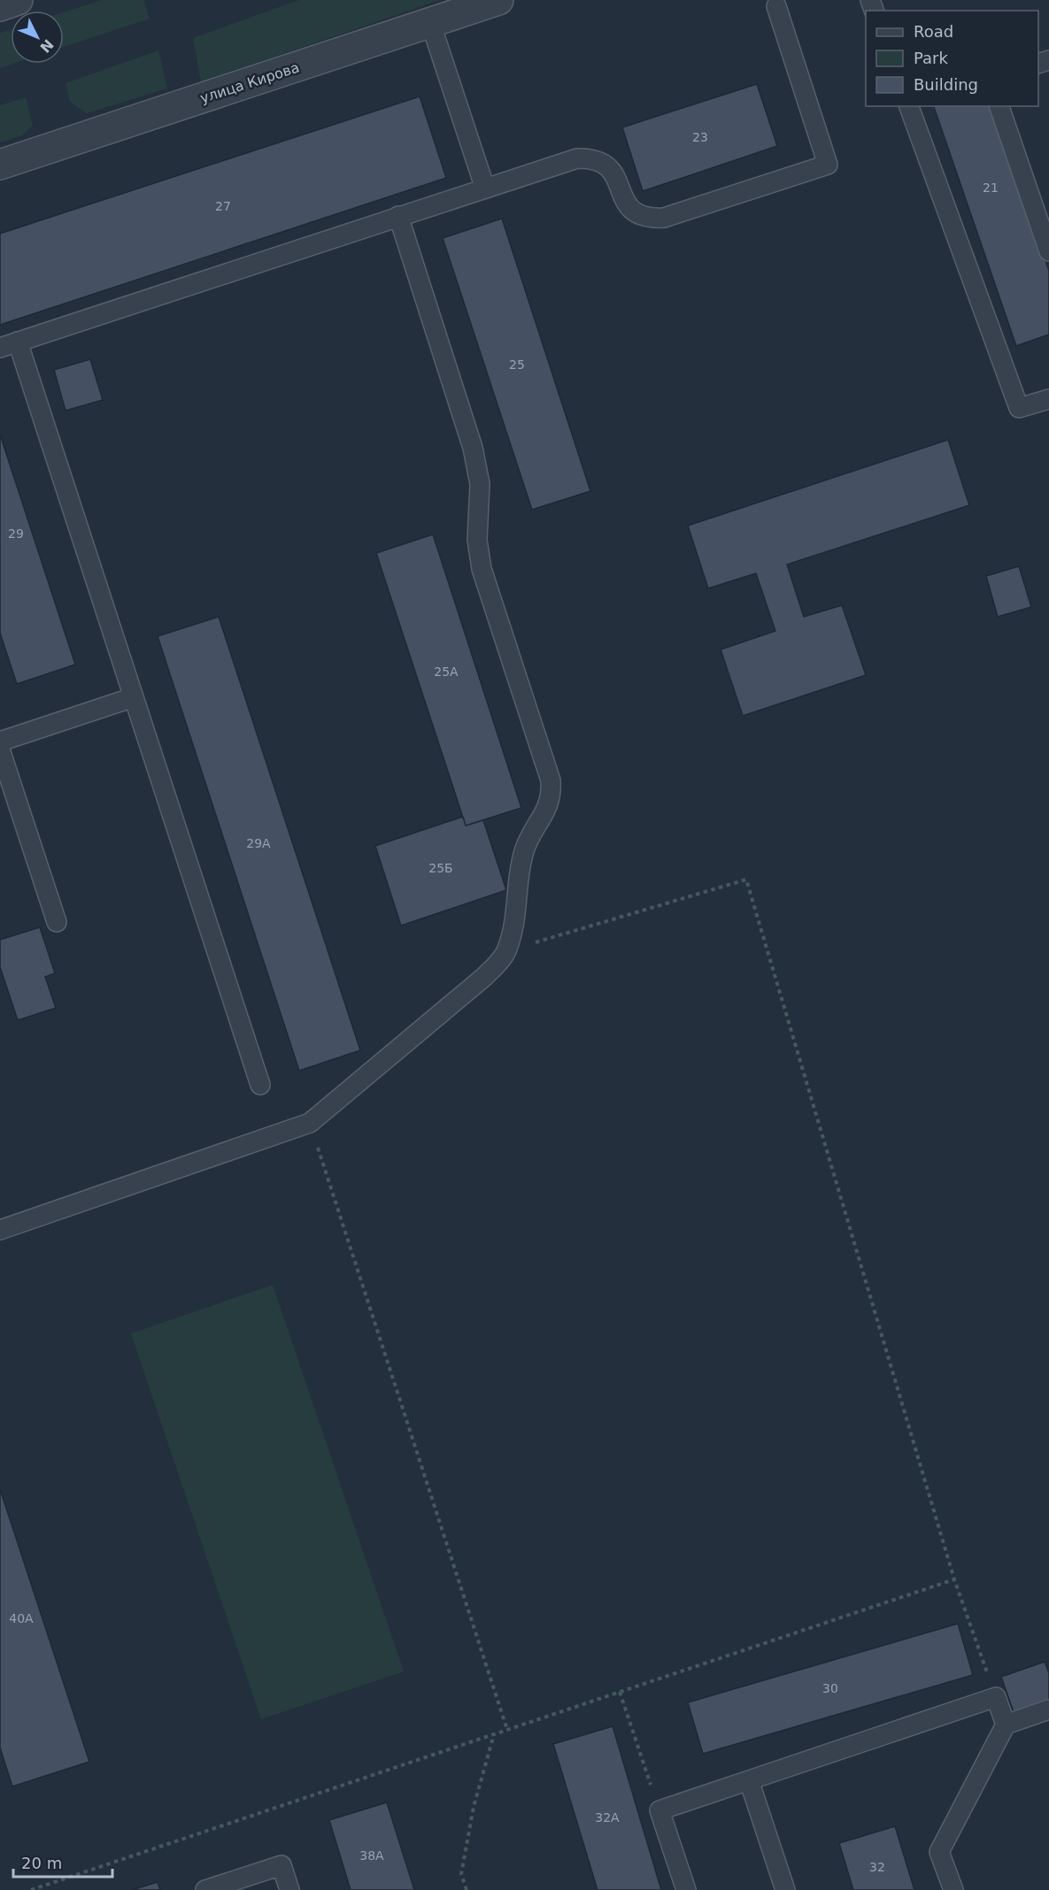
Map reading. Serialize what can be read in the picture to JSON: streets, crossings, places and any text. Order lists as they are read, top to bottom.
{
  "streets": {
    "street": ["улица Кирова"]
  },
  "house_numbers": [
    "23",
    "21",
    "27",
    "25",
    "29",
    "25А",
    "29А",
    "25Б",
    "40А",
    "30",
    "32А",
    "38А",
    "32"
  ],
  "legend": ["Road", "Park", "Building"],
  "scale_bar": "20 m",
  "north": "bottom right"
}
